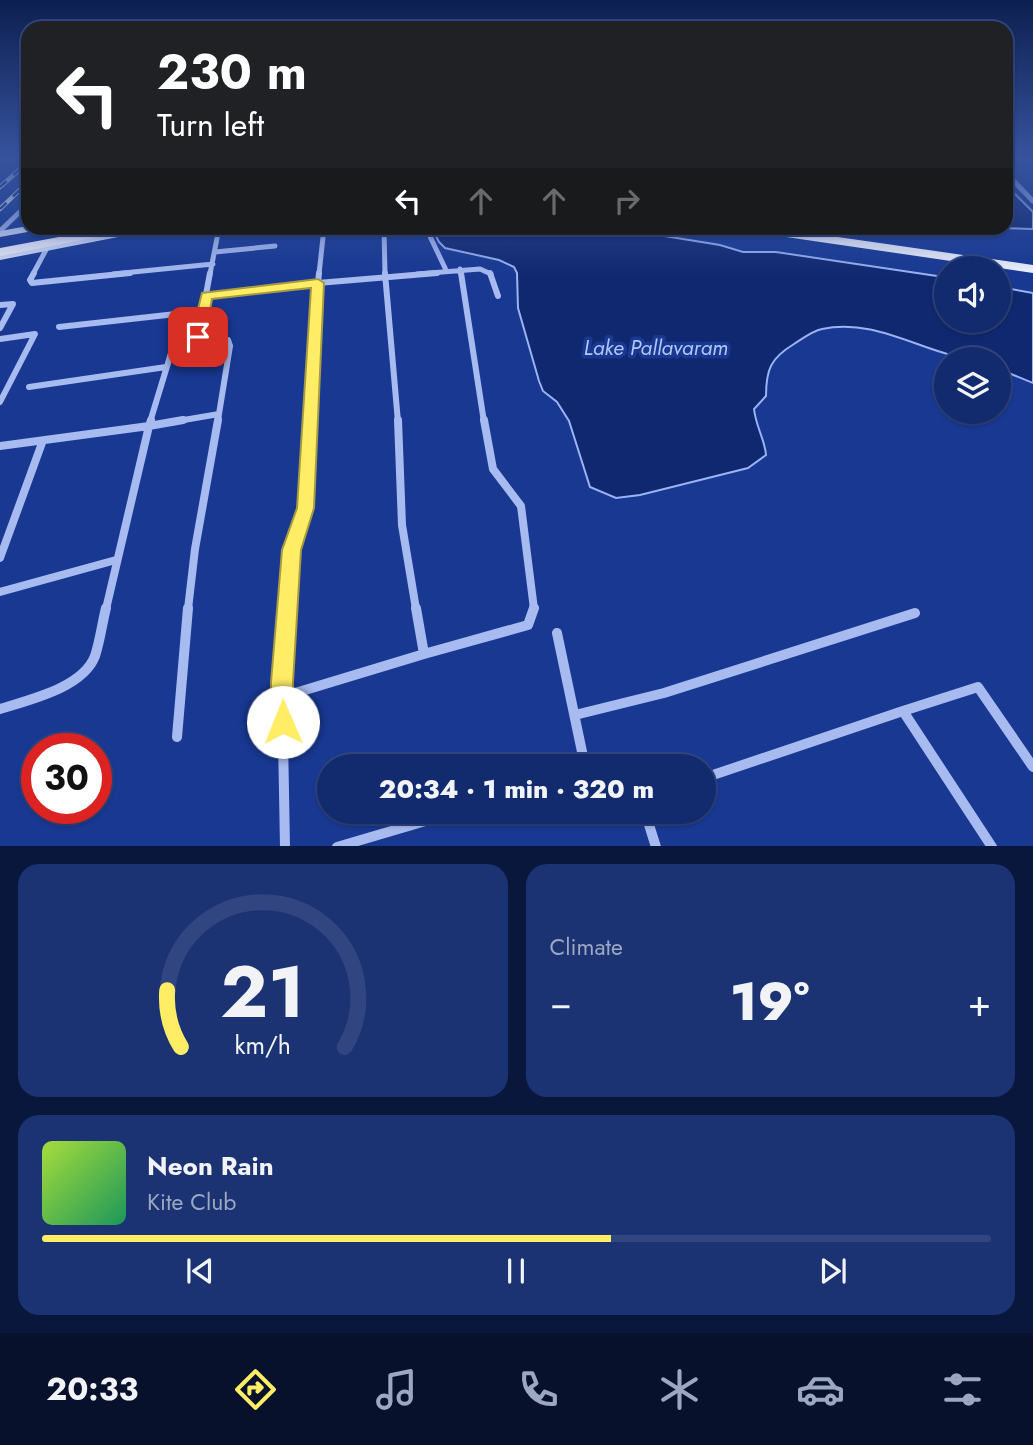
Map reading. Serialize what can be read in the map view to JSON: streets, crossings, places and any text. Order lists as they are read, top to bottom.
{
  "water": ["Lake Pallavaram"],
  "page": {
    "turn": ["230 m", "Turn left"],
    "limit": "30",
    "trip": "20:34 · 1 min · 320 m",
    "tile": "Climate",
    "heat": ["−", "19°", "+"],
    "song": ["Neon Rain", "Kite Club"],
    "tabs": "20:33",
    "gauge": ["21", "km/h"]
  }
}
